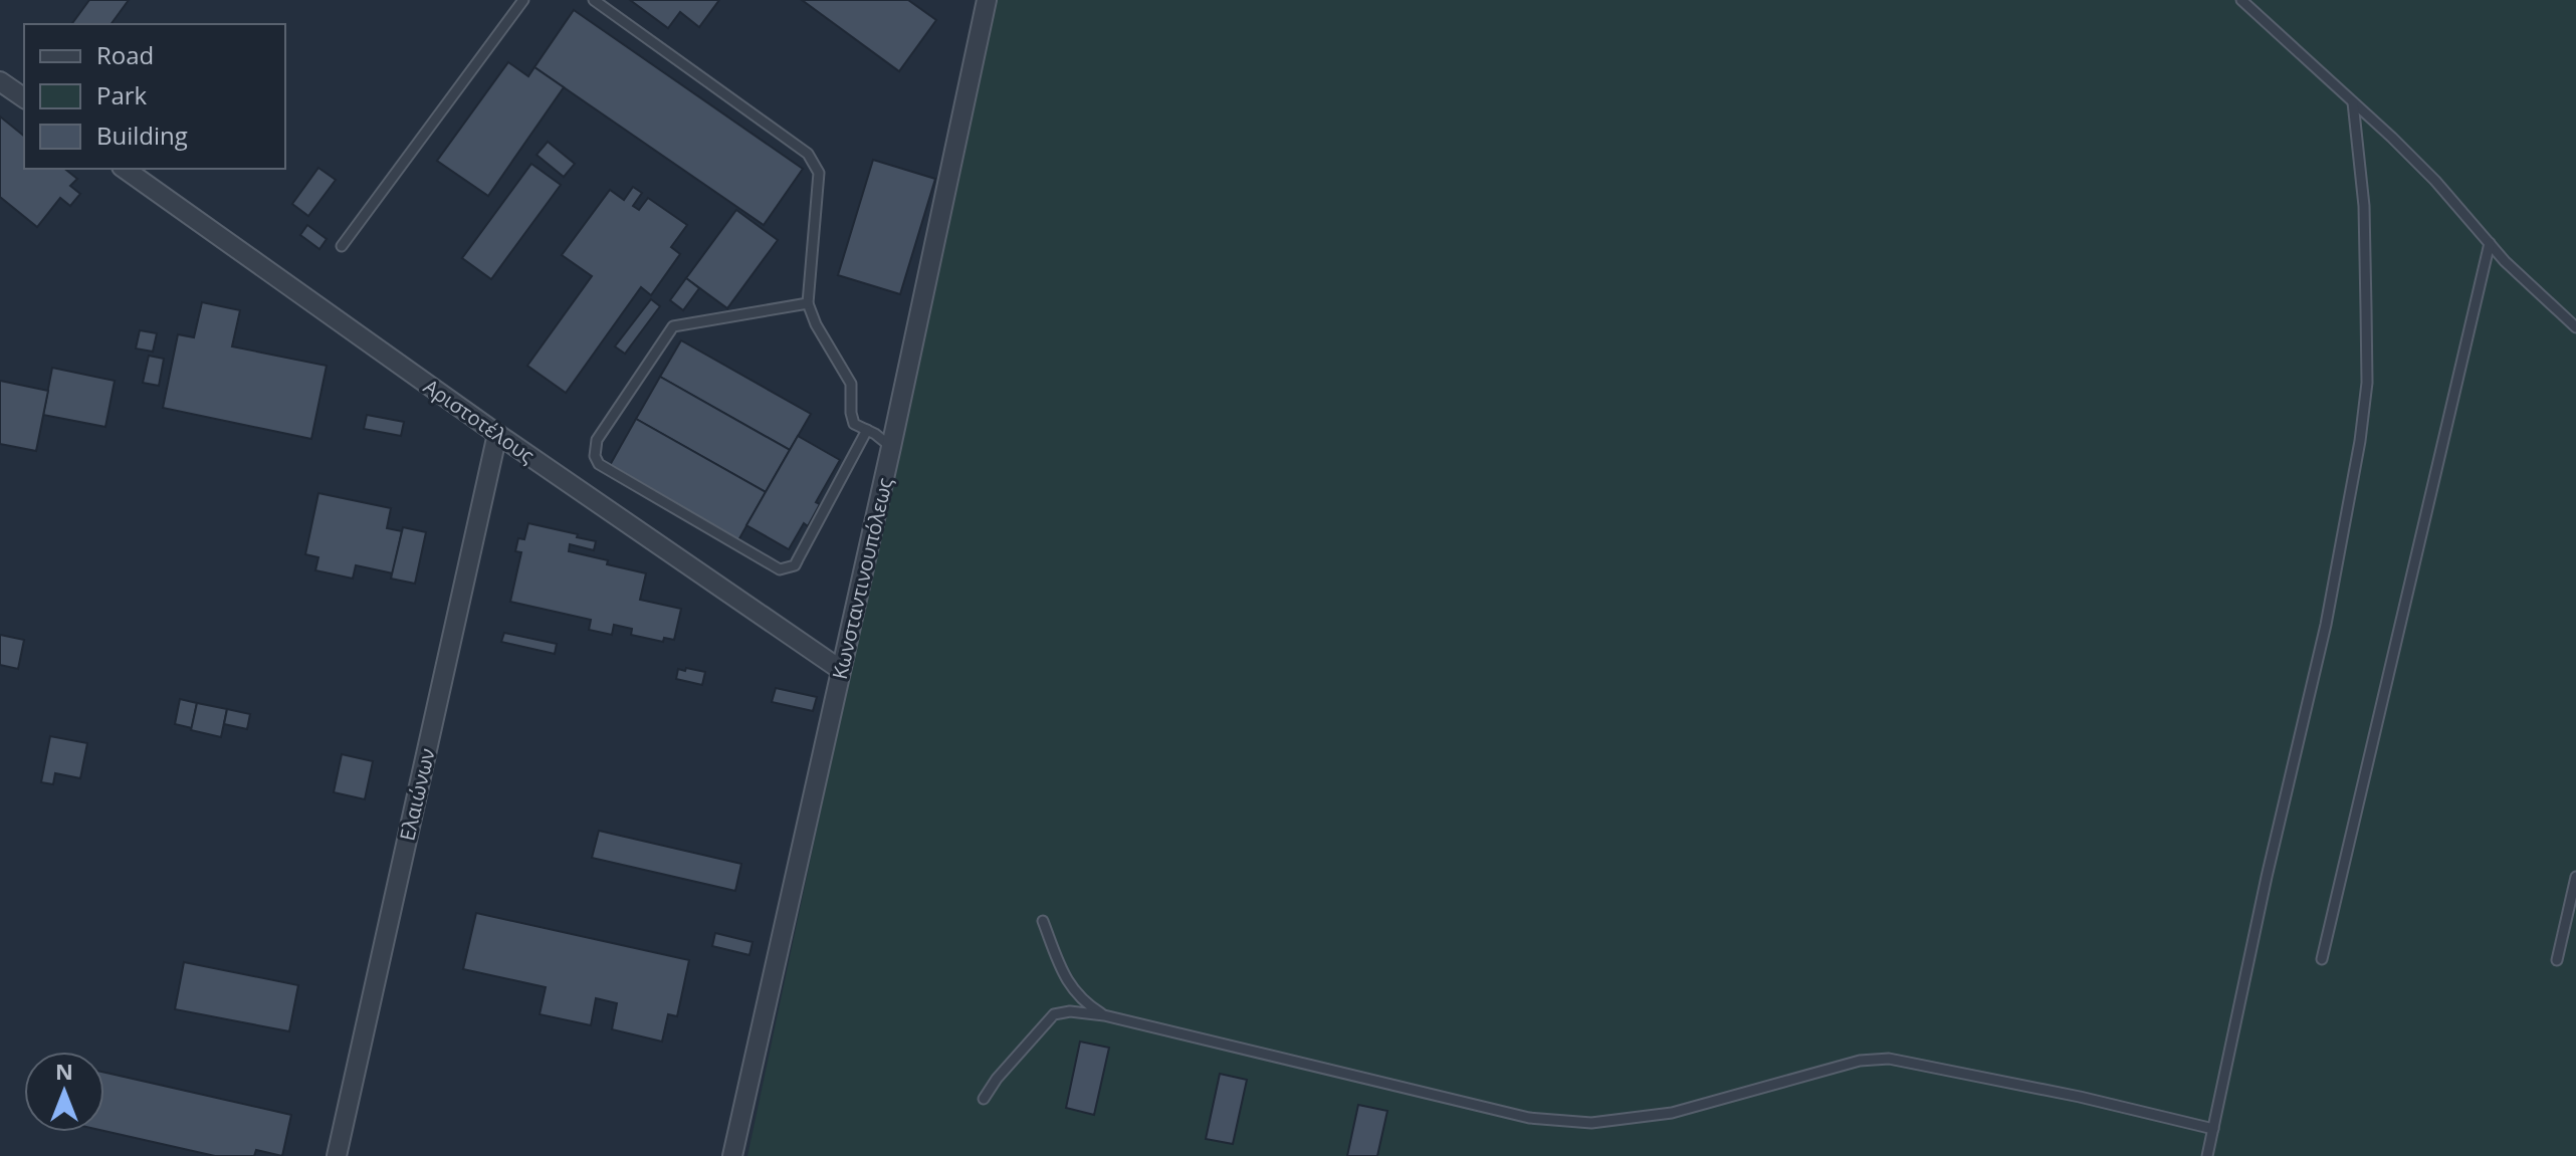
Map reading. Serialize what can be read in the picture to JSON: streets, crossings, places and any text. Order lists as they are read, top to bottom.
{
  "streets": {
    "street": ["Αριστοτέλους", "Κωνσταντινουπόλεως", "Ελαιώνων"]
  },
  "crossings": [
    ["Αριστοτέλους", "Κωνσταντινουπόλεως"],
    ["Αριστοτέλους", "Ελαιώνων"]
  ],
  "legend": ["Road", "Park", "Building"],
  "north": "top"
}
